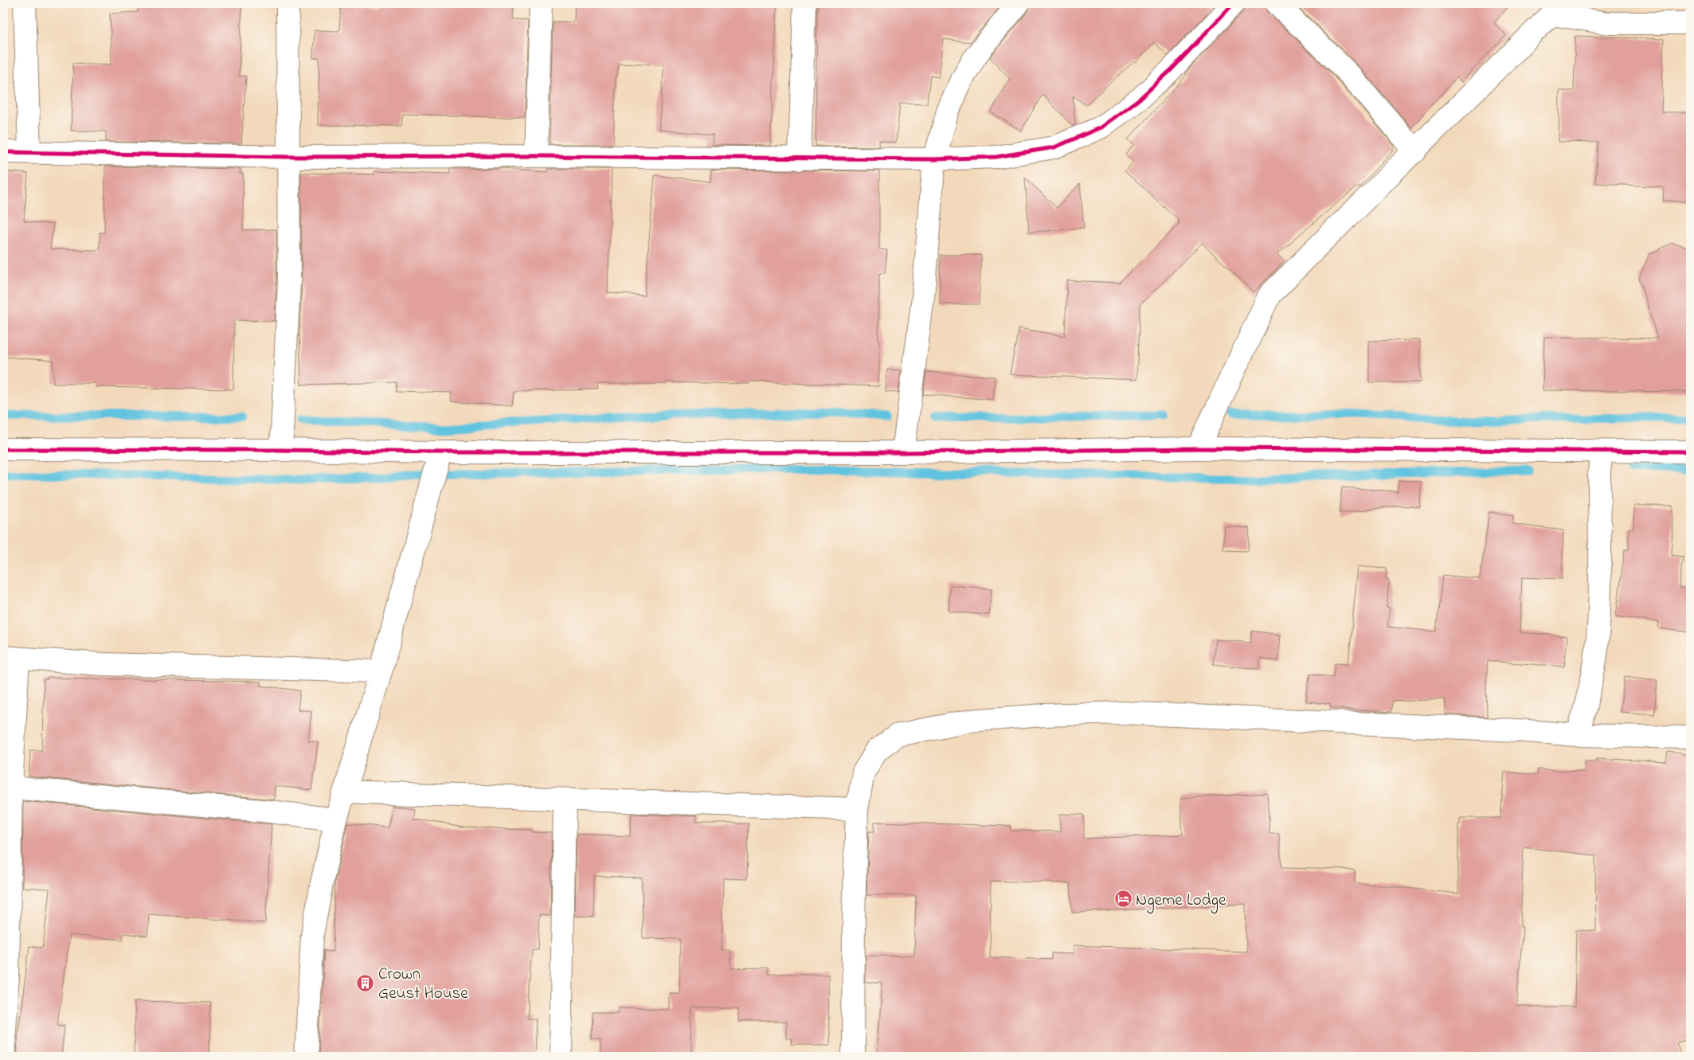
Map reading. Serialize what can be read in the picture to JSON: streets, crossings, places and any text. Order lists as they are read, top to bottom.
{
  "places": {
    "hotel": ["Ngeme Lodge"],
    "building": ["Crown Geust House"]
  }
}
